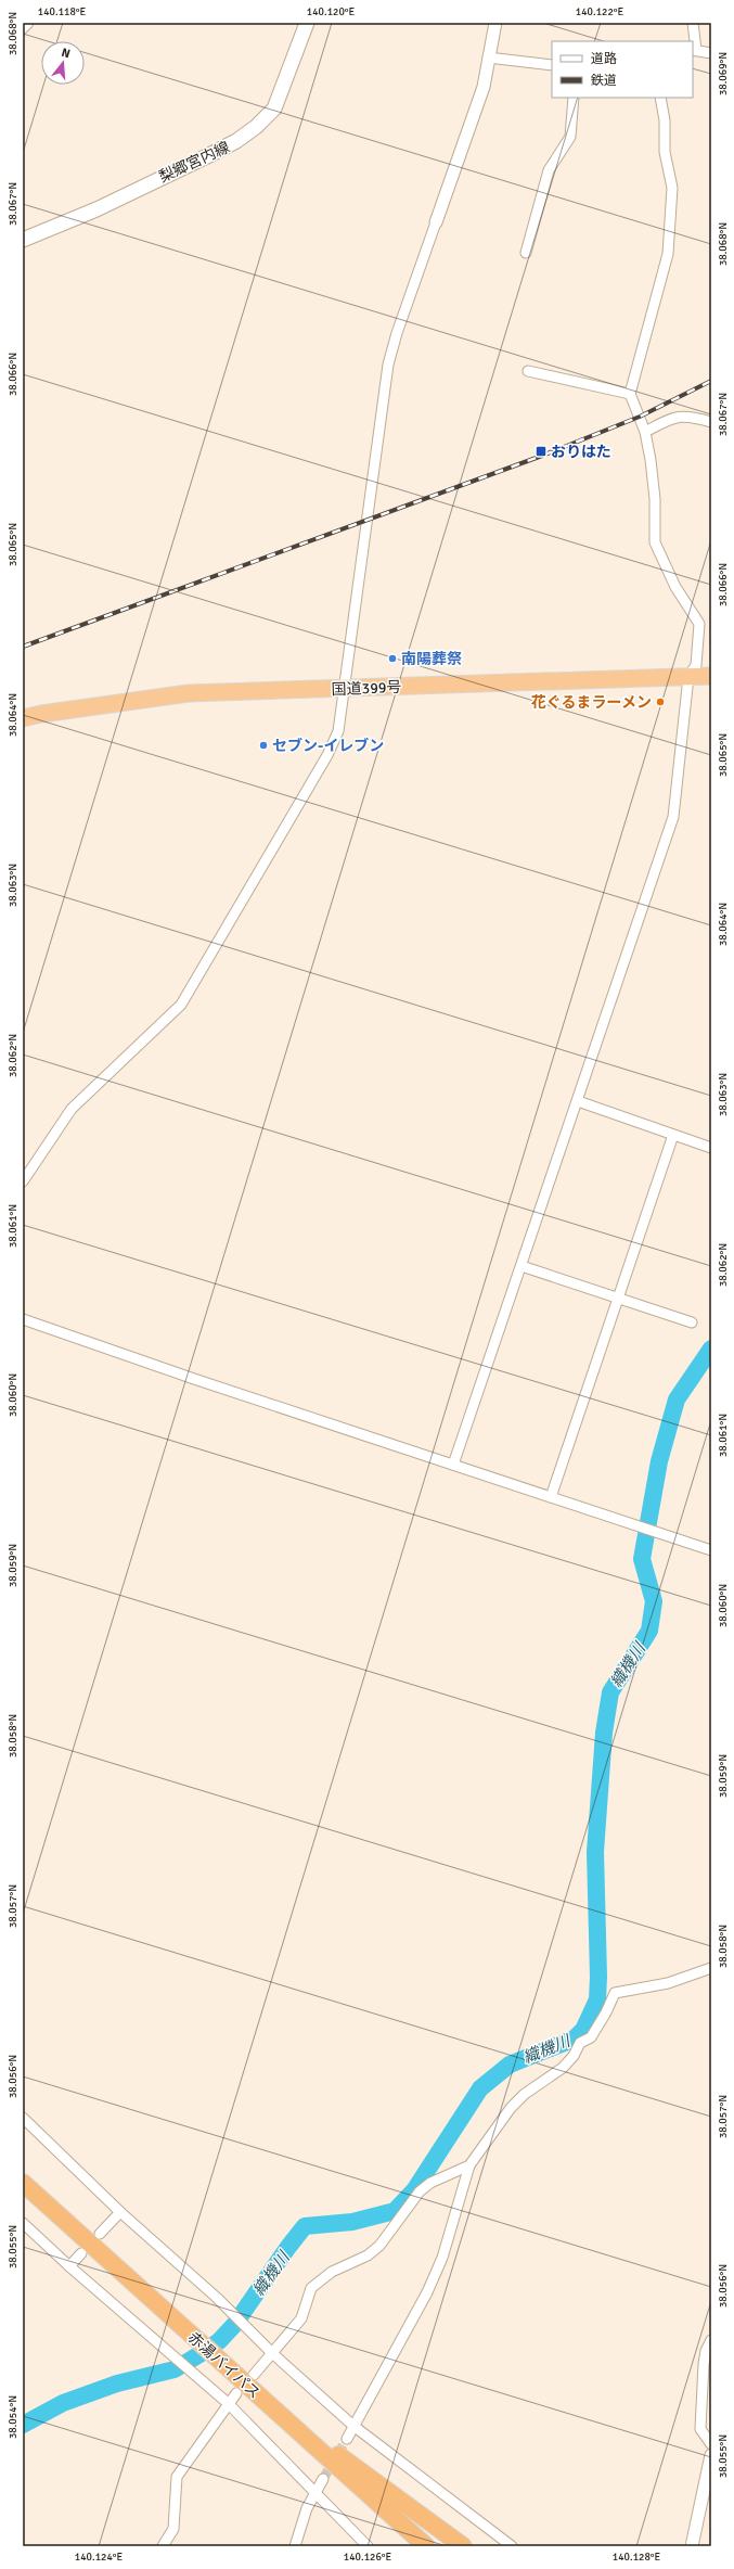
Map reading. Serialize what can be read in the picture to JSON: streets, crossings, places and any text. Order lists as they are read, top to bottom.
{
  "streets": {
    "highway": ["国道399号", "赤湯バイパス"],
    "main road": ["梨郷宮内線"]
  },
  "water": ["織機川"],
  "places": {
    "transit": ["おりはた"],
    "other": ["南陽葬祭", "花ぐるまラーメン", "セブン-イレブン"]
  },
  "legend": ["道路", "鉄道"],
  "north": "top",
  "coordinates": [
    "140.118°E",
    "140.120°E",
    "140.122°E",
    "38.068°N",
    "38.069°N",
    "38.067°N",
    "38.066°N",
    "38.065°N",
    "38.064°N",
    "38.063°N",
    "38.062°N",
    "38.061°N",
    "38.060°N",
    "38.059°N",
    "38.058°N",
    "38.057°N",
    "38.056°N",
    "38.055°N",
    "38.054°N",
    "140.124°E",
    "140.126°E",
    "140.128°E"
  ]
}
